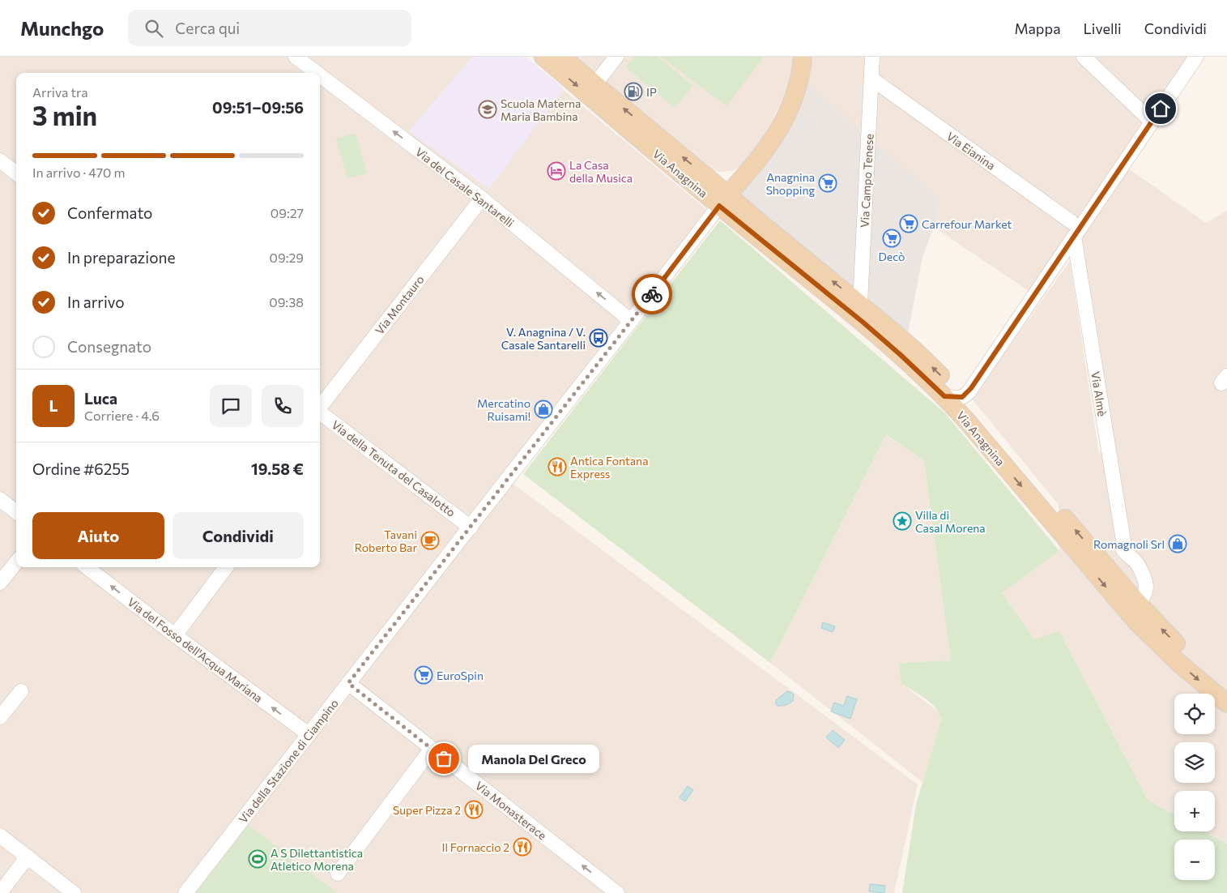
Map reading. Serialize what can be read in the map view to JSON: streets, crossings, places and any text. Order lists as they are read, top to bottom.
{
  "streets": {
    "main road": ["Via Anagnina"],
    "street": [
      "Via Eianina",
      "Via Campo Tenese",
      "Via del Casale Santarelli",
      "Via Montauro",
      "Via Almè",
      "Via della Tenuta del Casalotto",
      "Via del Fosso dell'Acqua Mariana",
      "Via della Stazione di Ciampino",
      "Via Monasterace"
    ]
  },
  "crossings": [
    ["Via Eianina", "Via Campo Tenese"],
    ["Via Anagnina", "Via Campo Tenese"],
    ["Via Anagnina", "Via Almè"],
    ["Via Anagnina", "Via della Stazione di Ciampino"],
    ["Via del Casale Santarelli", "Via Montauro"],
    ["Via del Casale Santarelli", "Via della Stazione di Ciampino"],
    ["Via della Tenuta del Casalotto", "Via della Stazione di Ciampino"],
    ["Via del Fosso dell'Acqua Mariana", "Via della Stazione di Ciampino"],
    ["Via della Stazione di Ciampino", "Via Monasterace"]
  ],
  "one_way": ["Via del Casale Santarelli", "Via del Fosso dell'Acqua Mariana", "Via Monasterace"],
  "places": {
    "fuel station": ["IP"],
    "school or university": ["Scuola Materna Maria Bambina"],
    "hotel": ["La Casa della Musica"],
    "supermarket": [
      "Anagnina Shopping",
      "Carrefour Market",
      "Decò",
      "EuroSpin"
    ],
    "bus stop": ["V. Anagnina / V. Casale Santarelli"],
    "shop": ["Mercatino Ruisami!", "Romagnoli Srl"],
    "restaurant": ["Antica Fontana Express", "Super Pizza 2", "Il Fornaccio 2"],
    "place": ["Villa di Casal Morena"],
    "cafe": ["Tavani Roberto Bar"],
    "other": ["Manola Del Greco"],
    "sports": ["A S Dilettantistica Atletico Morena"]
  },
  "page": {
    "header": "Munchgo",
    "search": "Cerca qui",
    "nav": ["Mappa", "Livelli", "Condividi"],
    "heading": ["3 min", "Arriva tra", "09:51–09:56"],
    "panel": [
      "Luca",
      "Corriere · 4.6",
      "Ordine #6255",
      "19.58 €"
    ],
    "bar": "In arrivo · 470 m",
    "list": [
      ["Confermato", "09:27"],
      ["In preparazione", "09:29"],
      ["In arrivo", "09:38"],
      "Consegnato"
    ],
    "round": "L",
    "buttons": ["Aiuto", "Condividi"],
    "map_buttons": ["+", "−"],
    "bubble": "Manola Del Greco"
  }
}
